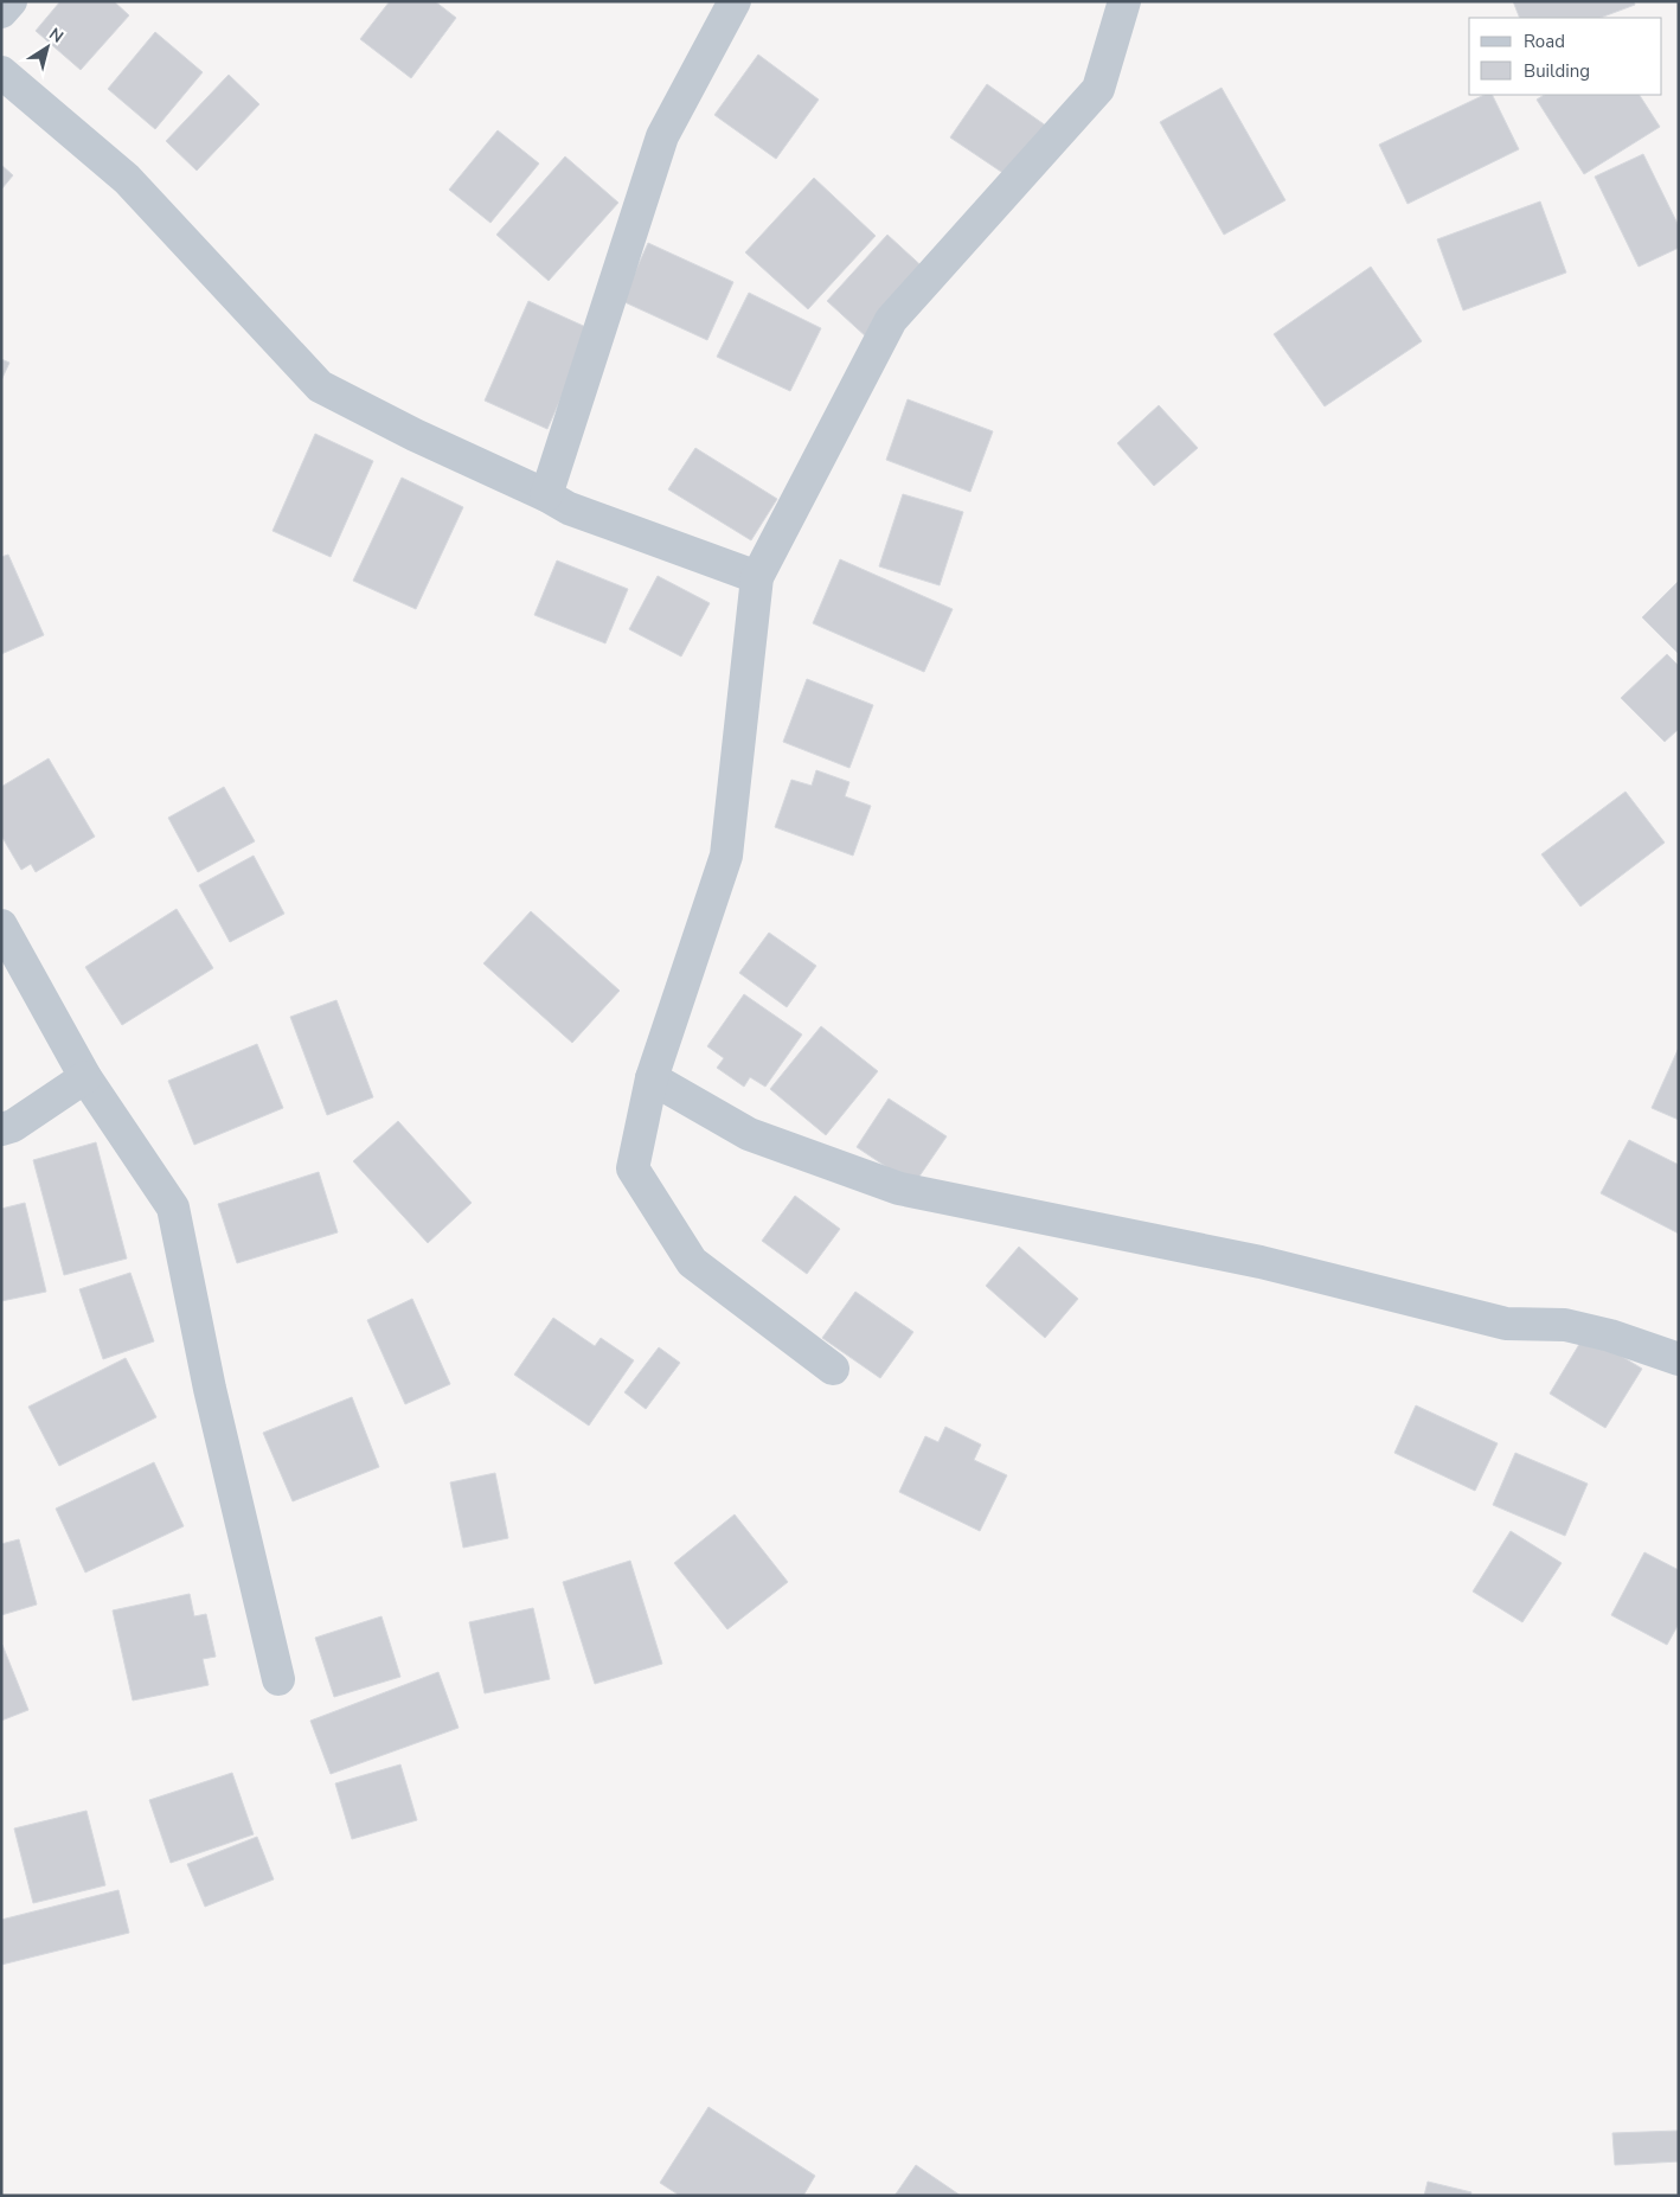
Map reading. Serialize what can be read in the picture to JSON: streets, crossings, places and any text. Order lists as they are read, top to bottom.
{
  "legend": ["Road", "Building"],
  "north": "top right"
}
